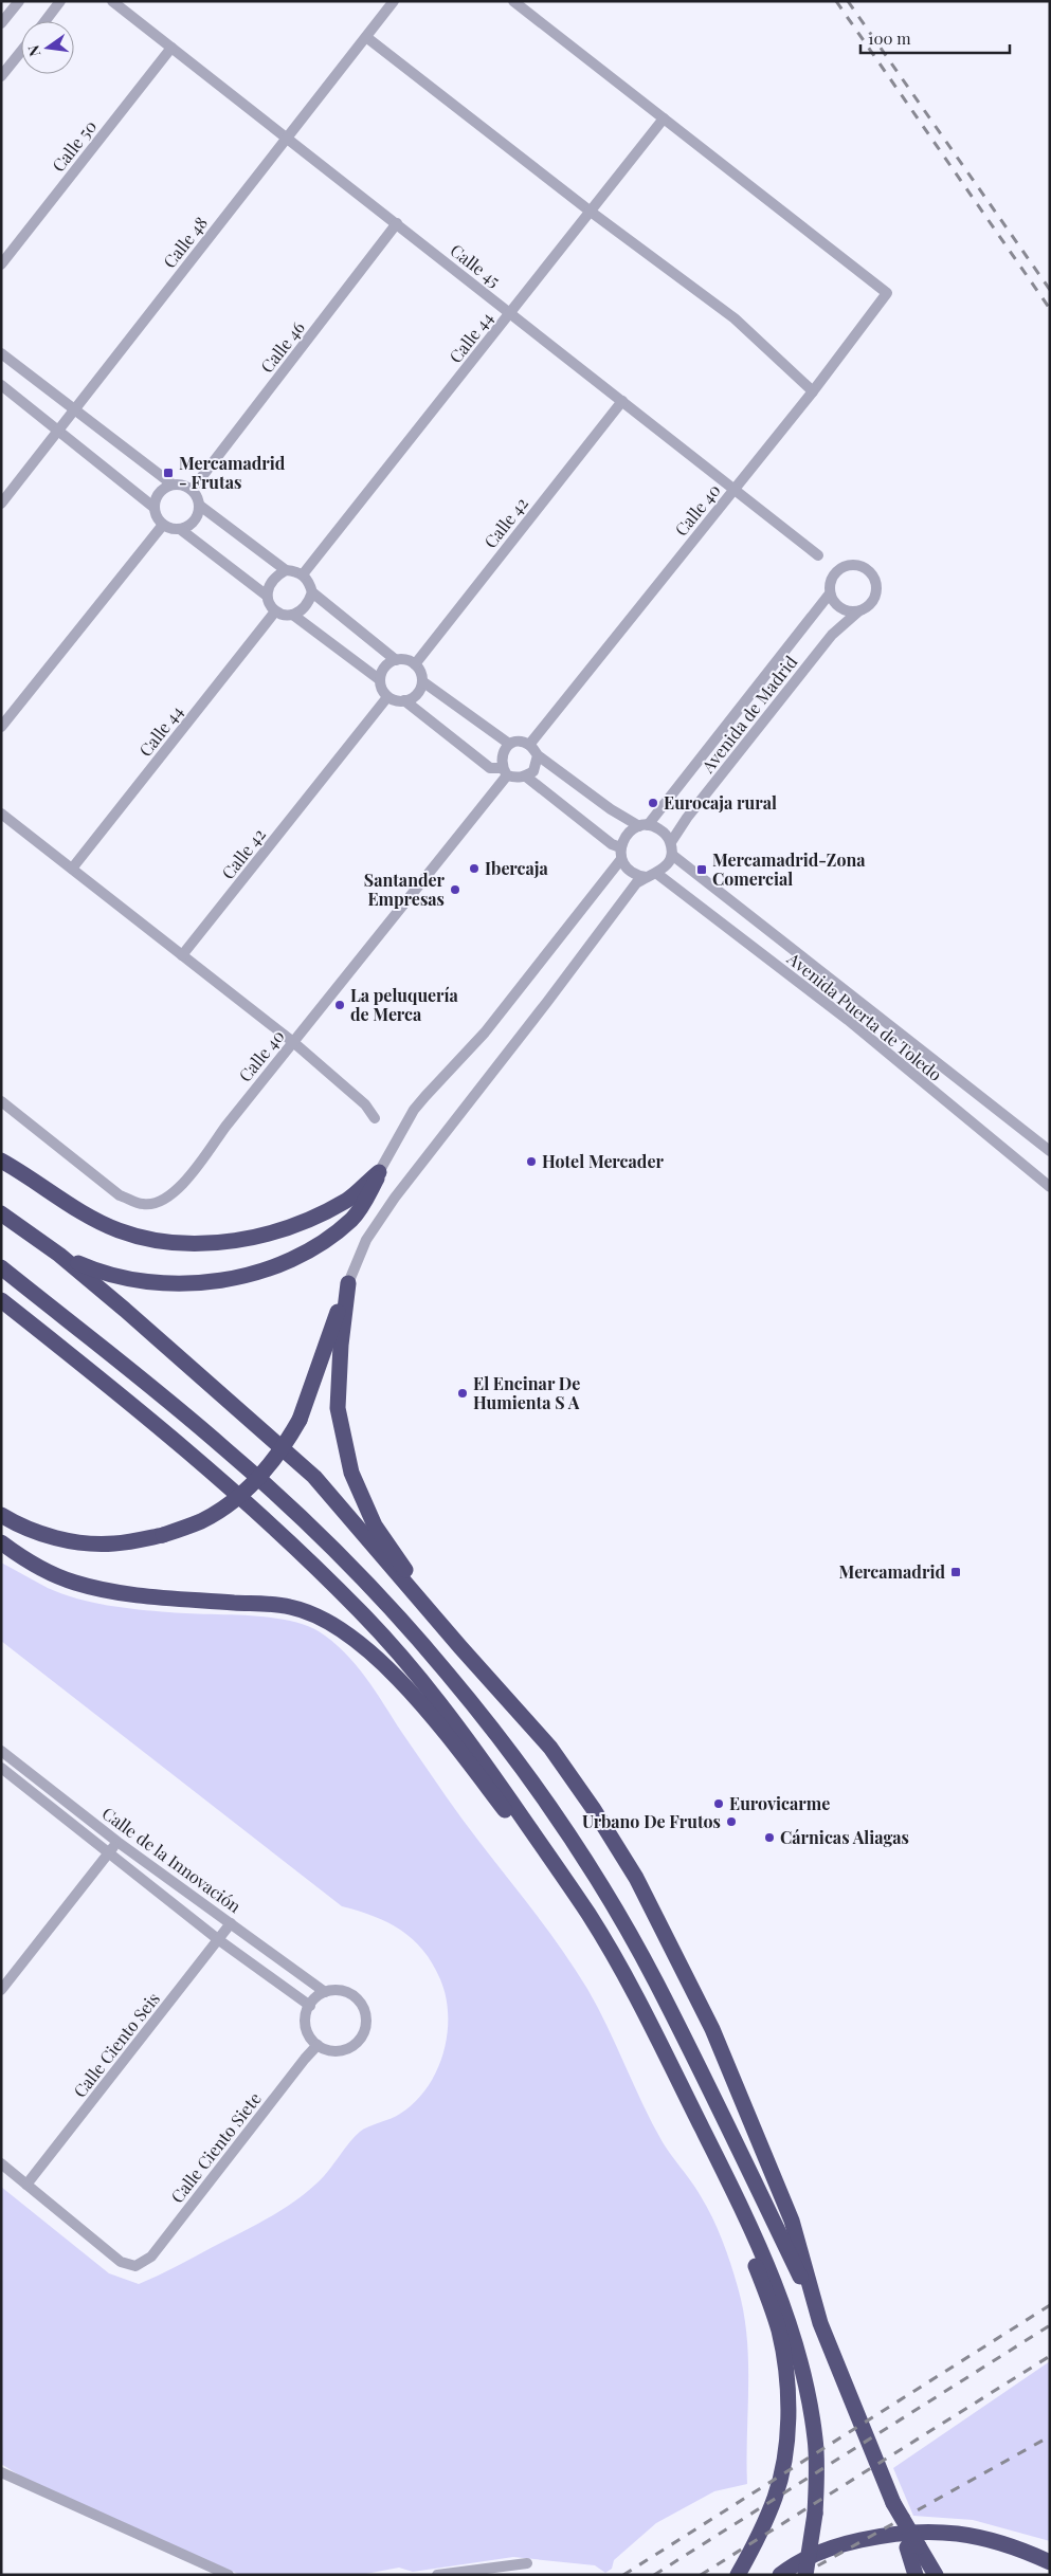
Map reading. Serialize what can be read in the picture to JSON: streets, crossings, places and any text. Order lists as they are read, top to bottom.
{
  "streets": {
    "street": [
      "Calle 50",
      "Calle 48",
      "Calle 45",
      "Calle 44",
      "Calle 46",
      "Calle 40",
      "Calle 42",
      "Avenida de Madrid",
      "Avenida Puerta de Toledo",
      "Calle de la Innovación",
      "Calle Ciento Seis",
      "Calle Ciento Siete"
    ]
  },
  "crossings": [
    ["Calle 50", "Calle 45"],
    ["Calle 48", "Calle 45"],
    ["Calle 45", "Calle 44"],
    ["Calle 45", "Calle 46"],
    ["Calle 45", "Calle 40"],
    ["Calle 45", "Calle 42"],
    ["Calle 44", "Calle 40"],
    ["Avenida de Madrid", "Avenida Puerta de Toledo"],
    ["Calle de la Innovación", "Calle Ciento Seis"],
    ["Calle de la Innovación", "Calle Ciento Siete"],
    ["Calle Ciento Seis", "Calle Ciento Siete"]
  ],
  "places": {
    "transit": ["Mercamadrid - Frutas", "Mercamadrid-Zona Comercial", "Mercamadrid"],
    "other": [
      "Eurocaja rural",
      "Ibercaja",
      "Santander Empresas",
      "La peluquería de Merca",
      "Hotel Mercader",
      "El Encinar De Humienta S A",
      "Eurovicarme",
      "Urbano De Frutos",
      "Cárnicas Aliagas"
    ]
  },
  "scale_bar": "100 m",
  "north": "left"
}
